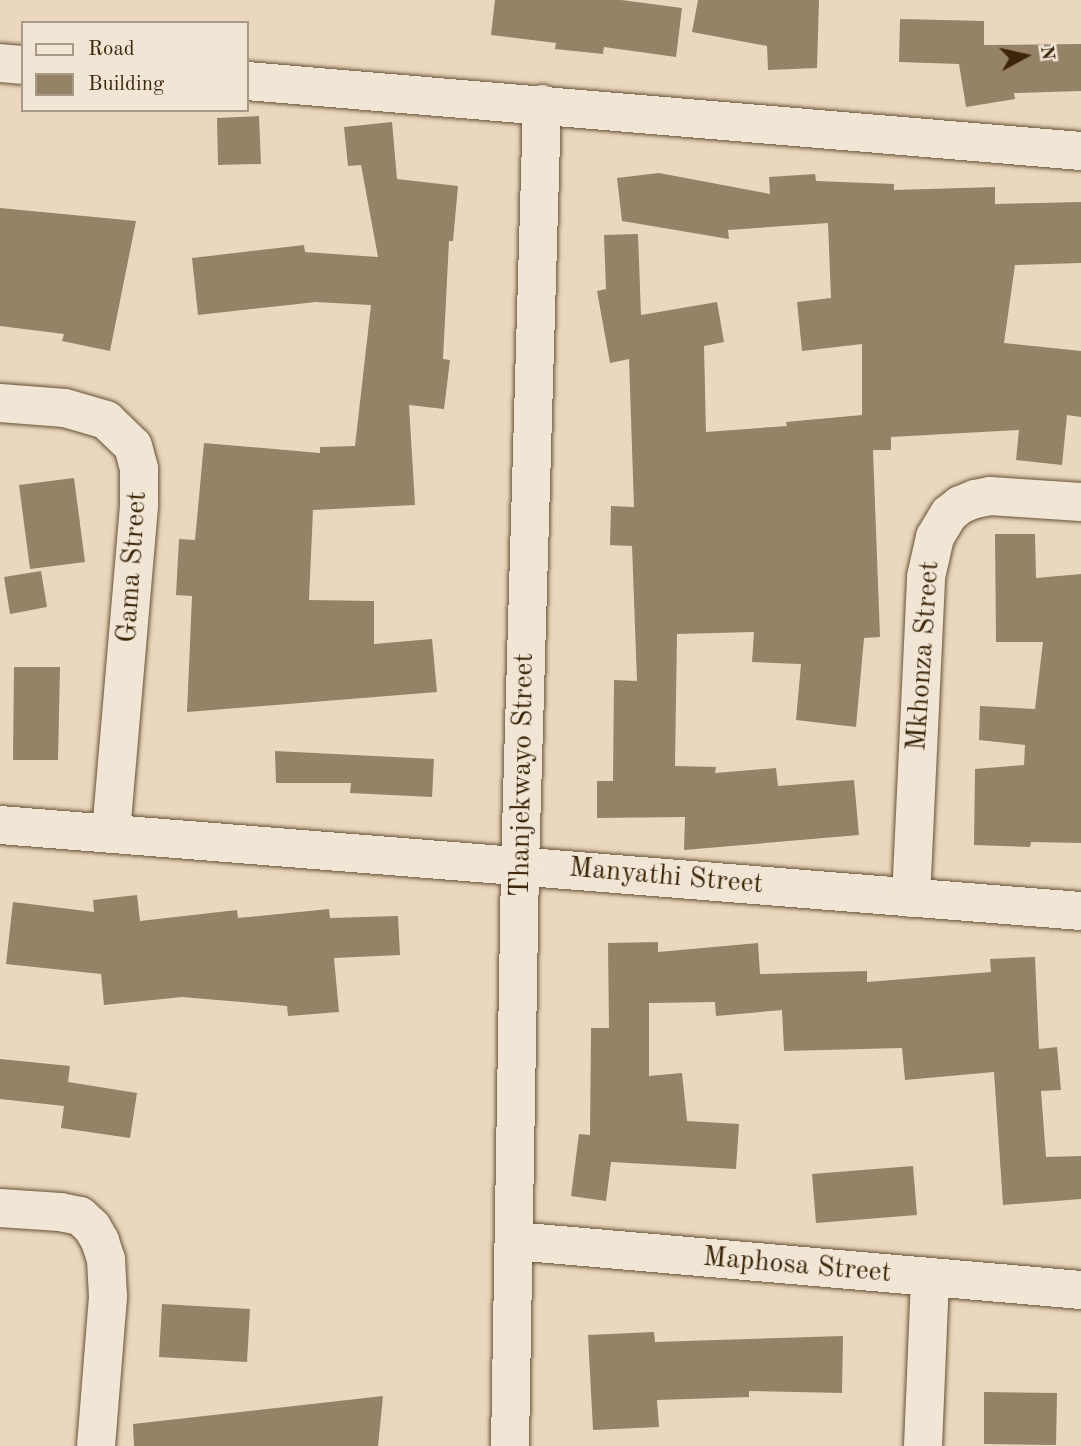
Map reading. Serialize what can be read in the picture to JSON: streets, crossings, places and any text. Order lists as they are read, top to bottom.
{
  "streets": {
    "street": [
      "Gama Street",
      "Mkhonza Street",
      "Thanjekwayo Street",
      "Manyathi Street",
      "Maphosa Street"
    ]
  },
  "crossings": [
    ["Gama Street", "Manyathi Street"],
    ["Mkhonza Street", "Manyathi Street"],
    ["Thanjekwayo Street", "Manyathi Street"],
    ["Thanjekwayo Street", "Maphosa Street"]
  ],
  "legend": ["Road", "Building"],
  "north": "right"
}
